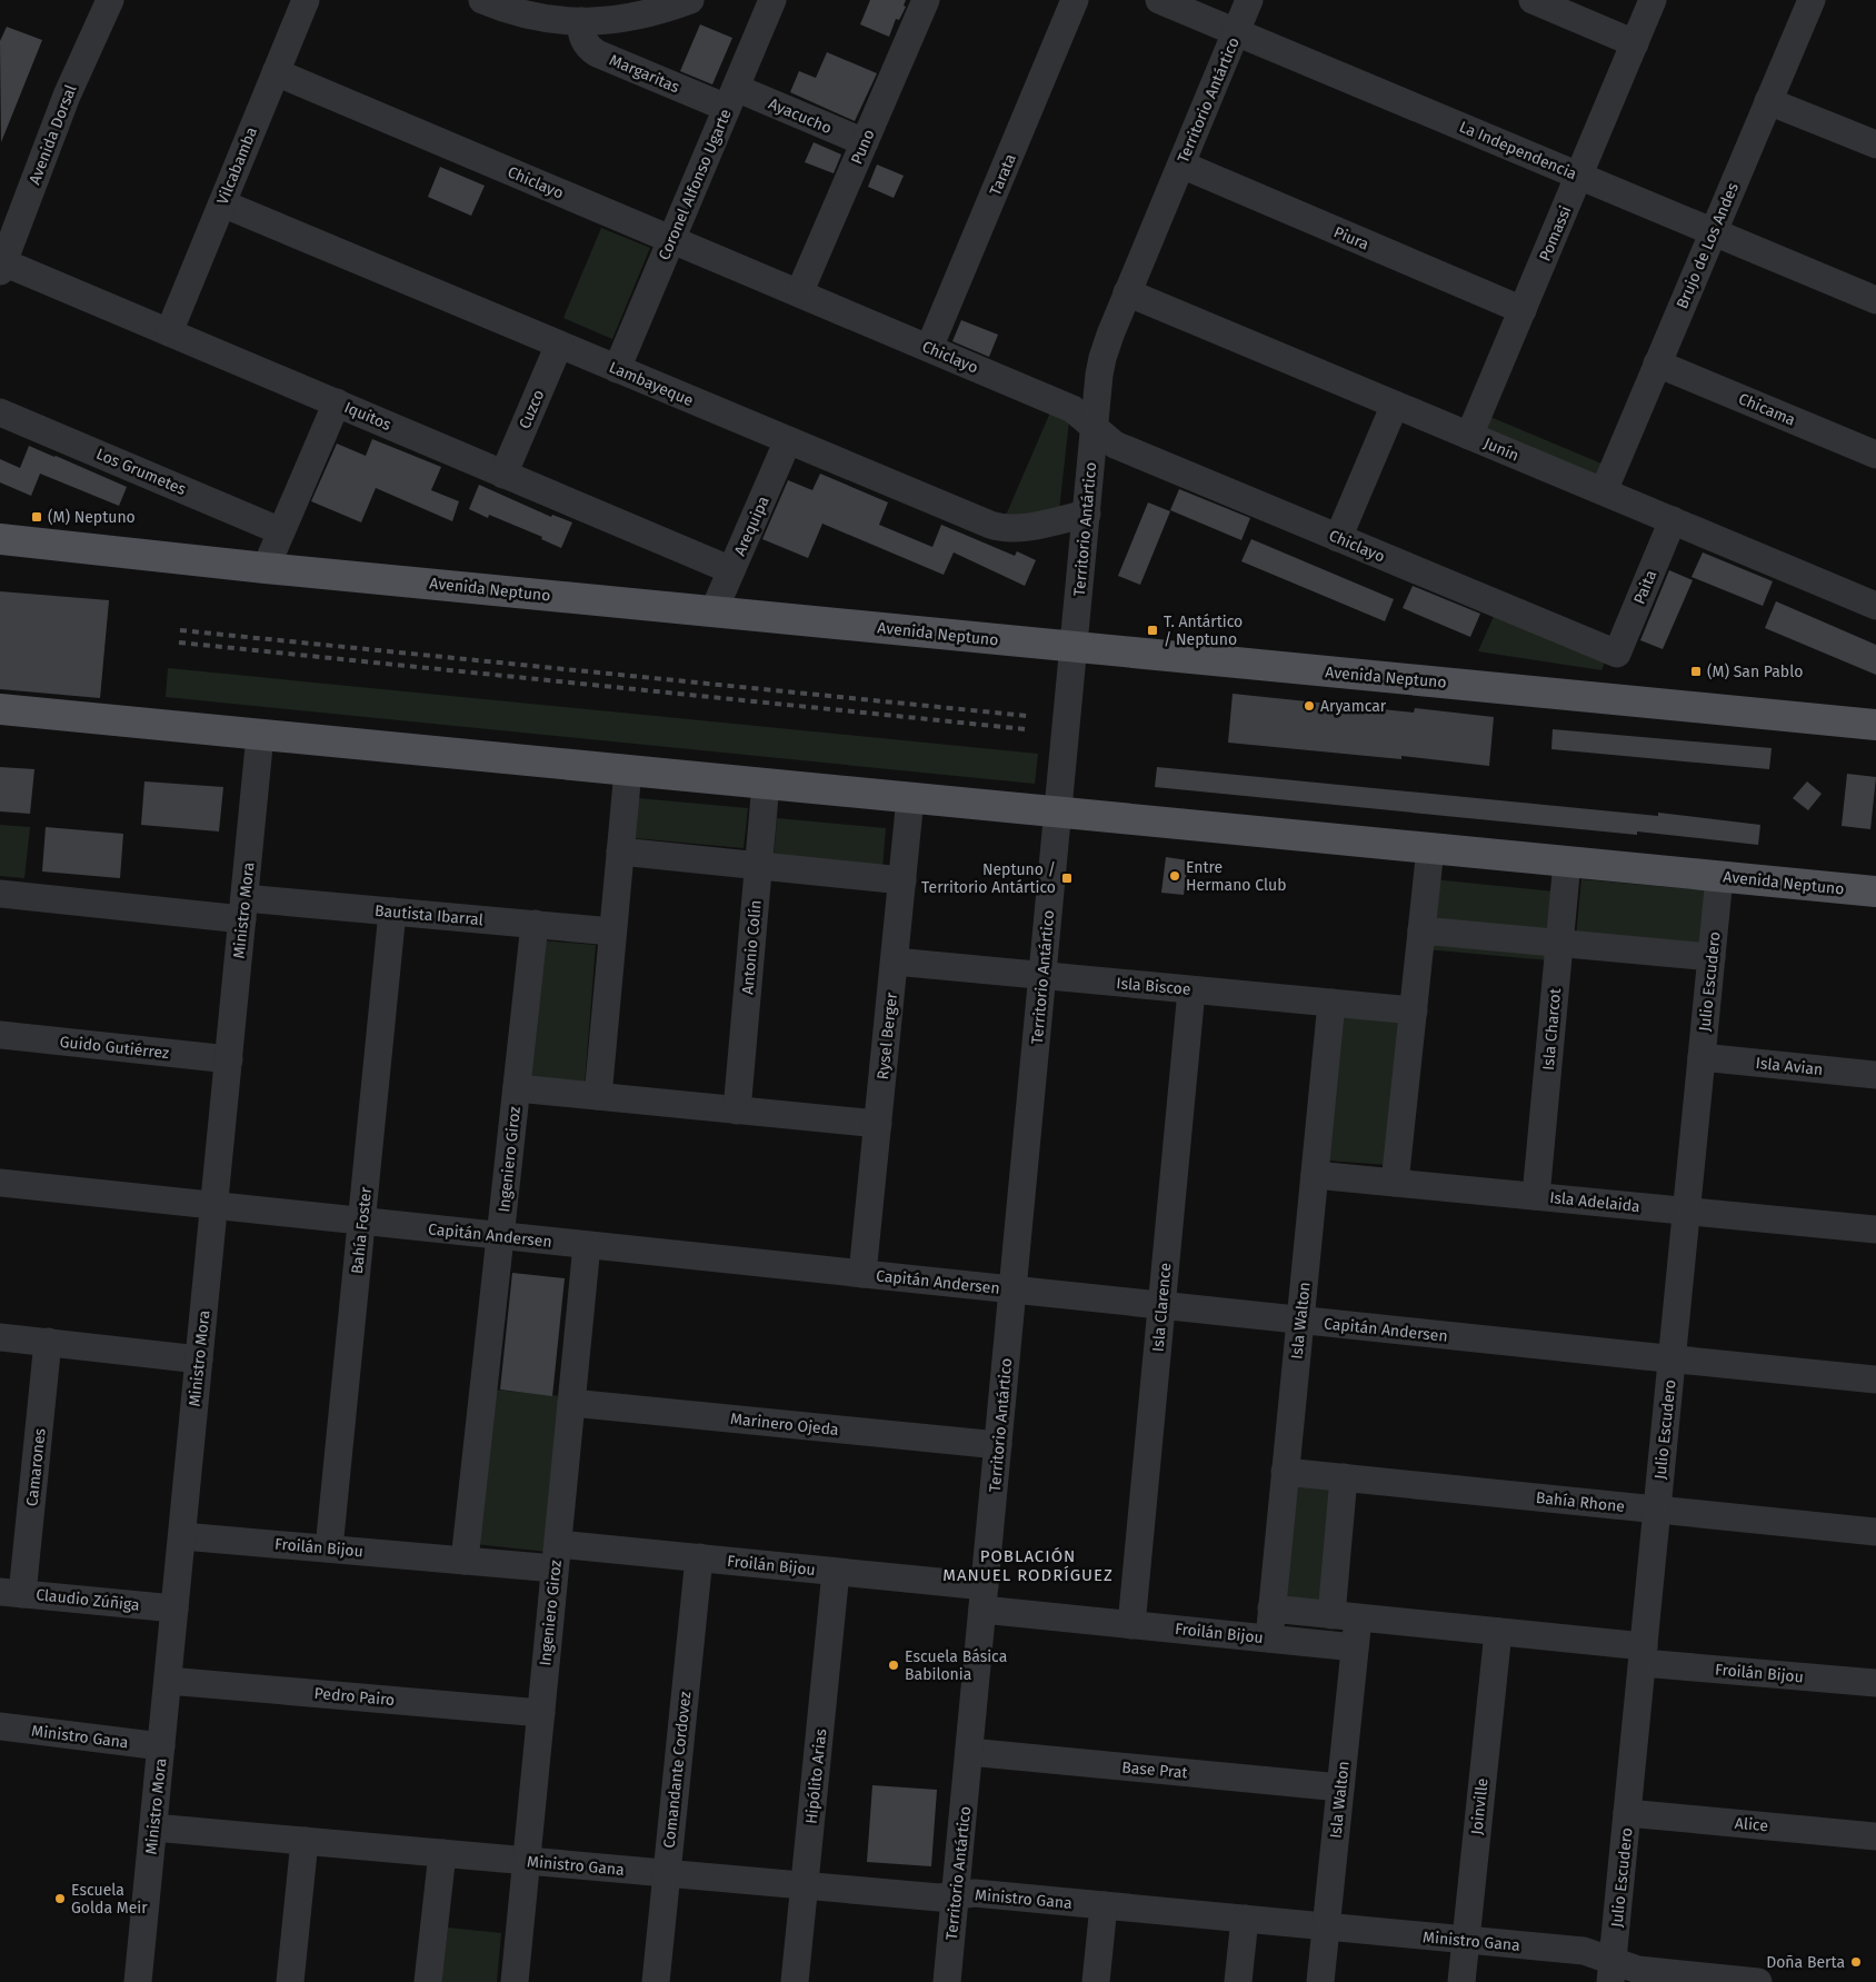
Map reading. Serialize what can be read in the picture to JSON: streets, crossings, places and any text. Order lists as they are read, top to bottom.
{
  "streets": {
    "main road": ["Avenida Neptuno"],
    "street": [
      "Margaritas",
      "Territorio Antártico",
      "Ayacucho",
      "Avenida Dorsal",
      "Puno",
      "La Independencia",
      "Vilcabamba",
      "Tarata",
      "Chiclayo",
      "Coronel Alfonso Ugarte",
      "Pomassi",
      "Piura",
      "Brujo de Los Andes",
      "Lambayeque",
      "Cuzco",
      "Chicama",
      "Iquitos",
      "Junín",
      "Los Grumetes",
      "Arequipa",
      "Paita",
      "Ministro Mora",
      "Bautista Ibarral",
      "Antonio Colín",
      "Julio Escudero",
      "Isla Biscoe",
      "Isla Charcot",
      "Rysel Berger",
      "Guido Gutiérrez",
      "Isla Avian",
      "Ingeniero Giroz",
      "Isla Adelaida",
      "Bahía Foster",
      "Capitán Andersen",
      "Isla Clarence",
      "Isla Walton",
      "Marinero Ojeda",
      "Camarones",
      "Bahía Rhone",
      "Froilán Bijou",
      "Claudio Zúñiga",
      "Pedro Pairo",
      "Ministro Gana",
      "Comandante Cordovez",
      "Base Prat",
      "Hipólito Arias",
      "Joinville",
      "Alice"
    ]
  },
  "crossings": [
    ["Margaritas", "Ayacucho"],
    ["Margaritas", "Coronel Alfonso Ugarte"],
    ["Territorio Antártico", "La Independencia"],
    ["Territorio Antártico", "Chiclayo"],
    ["Territorio Antártico", "Piura"],
    ["Territorio Antártico", "Lambayeque"],
    ["Territorio Antártico", "Junín"],
    ["Territorio Antártico", "Avenida Neptuno"],
    ["Territorio Antártico", "Isla Biscoe"],
    ["Territorio Antártico", "Capitán Andersen"],
    ["Territorio Antártico", "Marinero Ojeda"],
    ["Territorio Antártico", "Froilán Bijou"],
    ["Territorio Antártico", "Ministro Gana"],
    ["Territorio Antártico", "Base Prat"],
    ["Ayacucho", "Puno"],
    ["Ayacucho", "Coronel Alfonso Ugarte"],
    ["Avenida Dorsal", "Iquitos"],
    ["Puno", "Chiclayo"],
    ["La Independencia", "Pomassi"],
    ["La Independencia", "Brujo de Los Andes"],
    ["Vilcabamba", "Chiclayo"],
    ["Vilcabamba", "Lambayeque"],
    ["Vilcabamba", "Iquitos"],
    ["Tarata", "Chiclayo"],
    ["Chiclayo", "Coronel Alfonso Ugarte"],
    ["Chiclayo", "Paita"],
    ["Coronel Alfonso Ugarte", "Lambayeque"],
    ["Pomassi", "Piura"],
    ["Pomassi", "Junín"],
    ["Brujo de Los Andes", "Chicama"],
    ["Brujo de Los Andes", "Junín"],
    ["Lambayeque", "Cuzco"],
    ["Lambayeque", "Arequipa"],
    ["Cuzco", "Iquitos"],
    ["Iquitos", "Arequipa"],
    ["Junín", "Paita"],
    ["Arequipa", "Avenida Neptuno"],
    ["Avenida Neptuno", "Ministro Mora"],
    ["Avenida Neptuno", "Antonio Colín"],
    ["Avenida Neptuno", "Julio Escudero"],
    ["Avenida Neptuno", "Isla Charcot"],
    ["Avenida Neptuno", "Rysel Berger"],
    ["Ministro Mora", "Bautista Ibarral"],
    ["Ministro Mora", "Guido Gutiérrez"],
    ["Ministro Mora", "Capitán Andersen"],
    ["Ministro Mora", "Froilán Bijou"],
    ["Ministro Mora", "Claudio Zúñiga"],
    ["Ministro Mora", "Pedro Pairo"],
    ["Ministro Mora", "Ministro Gana"],
    ["Bautista Ibarral", "Ingeniero Giroz"],
    ["Bautista Ibarral", "Bahía Foster"],
    ["Julio Escudero", "Isla Avian"],
    ["Julio Escudero", "Isla Adelaida"],
    ["Julio Escudero", "Capitán Andersen"],
    ["Julio Escudero", "Bahía Rhone"],
    ["Julio Escudero", "Froilán Bijou"],
    ["Julio Escudero", "Ministro Gana"],
    ["Julio Escudero", "Alice"],
    ["Isla Biscoe", "Rysel Berger"],
    ["Isla Biscoe", "Isla Clarence"],
    ["Isla Biscoe", "Isla Walton"],
    ["Isla Charcot", "Isla Adelaida"],
    ["Rysel Berger", "Capitán Andersen"],
    ["Ingeniero Giroz", "Capitán Andersen"],
    ["Ingeniero Giroz", "Marinero Ojeda"],
    ["Ingeniero Giroz", "Froilán Bijou"],
    ["Ingeniero Giroz", "Pedro Pairo"],
    ["Ingeniero Giroz", "Ministro Gana"],
    ["Isla Adelaida", "Isla Walton"],
    ["Bahía Foster", "Capitán Andersen"],
    ["Bahía Foster", "Froilán Bijou"],
    ["Capitán Andersen", "Isla Clarence"],
    ["Capitán Andersen", "Isla Walton"],
    ["Isla Clarence", "Froilán Bijou"],
    ["Isla Walton", "Bahía Rhone"],
    ["Isla Walton", "Froilán Bijou"],
    ["Isla Walton", "Ministro Gana"],
    ["Isla Walton", "Base Prat"],
    ["Camarones", "Claudio Zúñiga"],
    ["Froilán Bijou", "Comandante Cordovez"],
    ["Froilán Bijou", "Hipólito Arias"],
    ["Froilán Bijou", "Joinville"],
    ["Ministro Gana", "Comandante Cordovez"],
    ["Ministro Gana", "Hipólito Arias"],
    ["Ministro Gana", "Joinville"]
  ],
  "districts": ["POBLACIÓN MANUEL RODRÍGUEZ"],
  "places": {
    "transit": [
      "(M) Neptuno",
      "T. Antártico / Neptuno",
      "(M) San Pablo",
      "Neptuno / Territorio Antártico"
    ],
    "other": [
      "Aryamcar",
      "Entre Hermano Club",
      "Escuela Básica Babilonia",
      "Escuela Golda Meir",
      "Doña Berta"
    ]
  }
}
